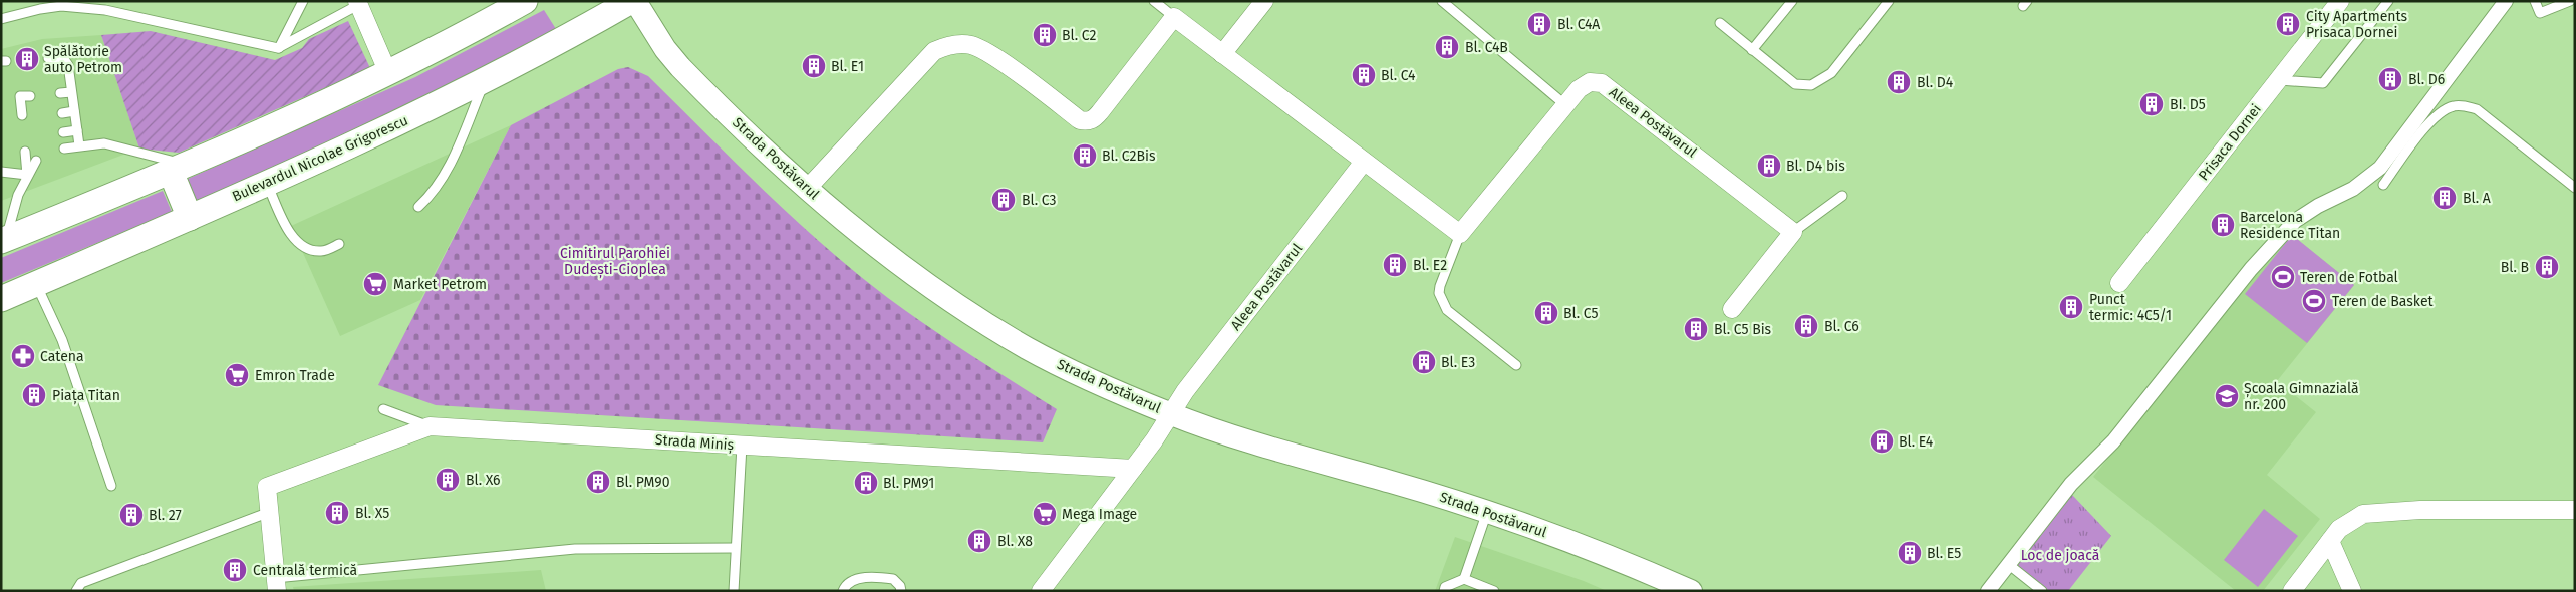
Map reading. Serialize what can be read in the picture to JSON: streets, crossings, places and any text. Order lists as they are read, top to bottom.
{
  "streets": {
    "main road": ["Bulevardul Nicolae Grigorescu"],
    "street": [
      "Aleea Postăvarul",
      "Prisaca Dornei",
      "Strada Postăvarul",
      "Strada Miniș"
    ]
  },
  "crossings": [
    ["Aleea Postăvarul", "Strada Postăvarul"],
    ["Aleea Postăvarul", "Strada Miniș"]
  ],
  "parks": ["Cimitirul Parohiei Dudești-Cioplea", "Loc de joacă"],
  "places": {
    "building": [
      "Bl. C4A",
      "City Apartments Prisaca Dornei",
      "Bl. C2",
      "Bl. C4B",
      "Spălătorie auto Petrom",
      "Bl. E1",
      "Bl. C4",
      "Bl. D6",
      "Bl. D4",
      "BI. D5",
      "Bl. C2Bis",
      "Bl. D4 bis",
      "Bl. A",
      "Bl. C3",
      "Barcelona Residence Titan",
      "Bl. E2",
      "Bl. B",
      "Punct termic: 4C5/1",
      "Bl. C5",
      "Bl. C6",
      "Bl. C5 Bis",
      "Bl. E3",
      "Piața Titan",
      "Bl. E4",
      "Bl. X6",
      "Bl. PM90",
      "Bl. PM91",
      "Bl. X5",
      "Bl. 27",
      "Bl. X8",
      "Bl. E5",
      "Centrală termică"
    ],
    "sports": ["Teren de Fotbal", "Teren de Basket"],
    "supermarket": ["Market Petrom", "Emron Trade", "Mega Image"],
    "pharmacy": ["Catena"],
    "school or university": ["Școala Gimnazială nr. 200"]
  }
}
